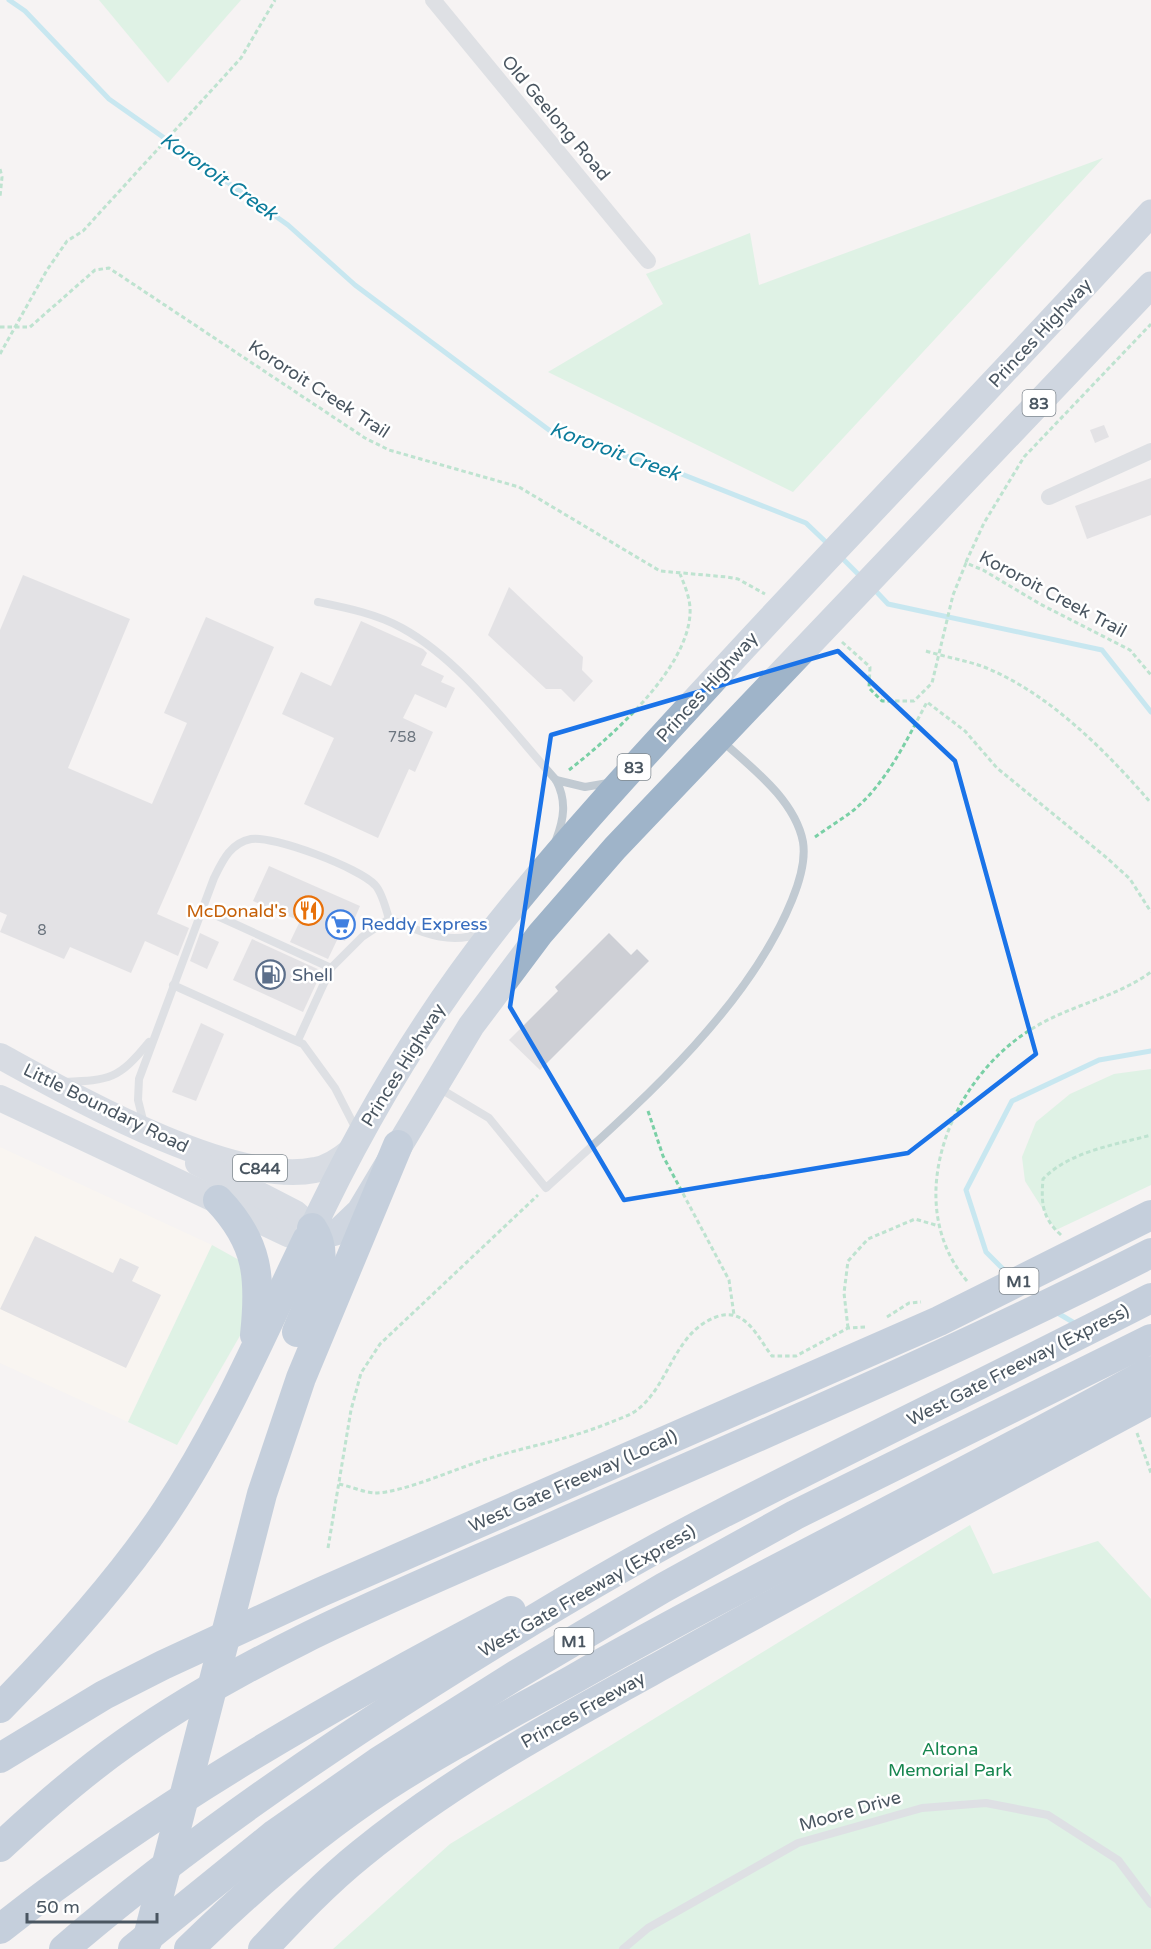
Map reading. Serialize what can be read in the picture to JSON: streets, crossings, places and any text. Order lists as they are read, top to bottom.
{
  "streets": {
    "highway": [
      "Princes Highway",
      "83",
      "M1",
      "West Gate Freeway (Express)",
      "West Gate Freeway (Local)",
      "Princes Freeway"
    ],
    "main road": ["Little Boundary Road", "C844"],
    "street": ["Old Geelong Road"],
    "lane": ["Moore Drive"],
    "path": ["Kororoit Creek Trail"]
  },
  "crossings": [
    ["Princes Highway", "Little Boundary Road"],
    ["Princes Highway", "C844"],
    ["Little Boundary Road", "C844"]
  ],
  "water": ["Kororoit Creek"],
  "parks": ["Altona Memorial Park"],
  "places": {
    "restaurant": ["McDonald's"],
    "supermarket": ["Reddy Express"],
    "fuel station": ["Shell"]
  },
  "house_numbers": ["758", "8"],
  "scale_bar": "50 m"
}
